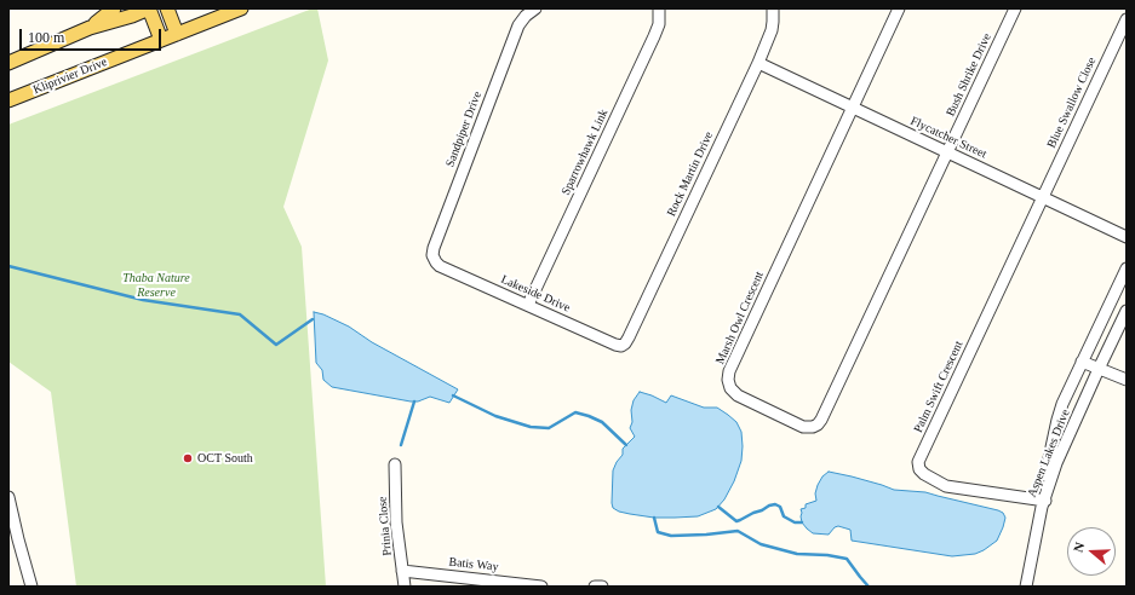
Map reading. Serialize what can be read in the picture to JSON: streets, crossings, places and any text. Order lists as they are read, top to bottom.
{
  "streets": {
    "main road": ["Kliprivier Drive"],
    "street": [
      "Bush Shrike Drive",
      "Blue Swallow Close",
      "Sandpiper Drive",
      "Flycatcher Street",
      "Sparrowhawk Link",
      "Rock Martin Drive",
      "Lakeside Drive",
      "Marsh Owl Crescent",
      "Palm Swift Crescent",
      "Aspen Lakes Drive",
      "Prinia Close",
      "Batis Way"
    ]
  },
  "crossings": [
    ["Bush Shrike Drive", "Flycatcher Street"],
    ["Bush Shrike Drive", "Marsh Owl Crescent"],
    ["Blue Swallow Close", "Flycatcher Street"],
    ["Blue Swallow Close", "Palm Swift Crescent"],
    ["Sandpiper Drive", "Lakeside Drive"],
    ["Flycatcher Street", "Rock Martin Drive"],
    ["Flycatcher Street", "Marsh Owl Crescent"],
    ["Flycatcher Street", "Palm Swift Crescent"],
    ["Sparrowhawk Link", "Lakeside Drive"],
    ["Rock Martin Drive", "Lakeside Drive"],
    ["Palm Swift Crescent", "Aspen Lakes Drive"],
    ["Prinia Close", "Batis Way"]
  ],
  "parks": ["Thaba Nature Reserve"],
  "places": ["OCT South"],
  "scale_bar": "100 m",
  "north": "left"
}
